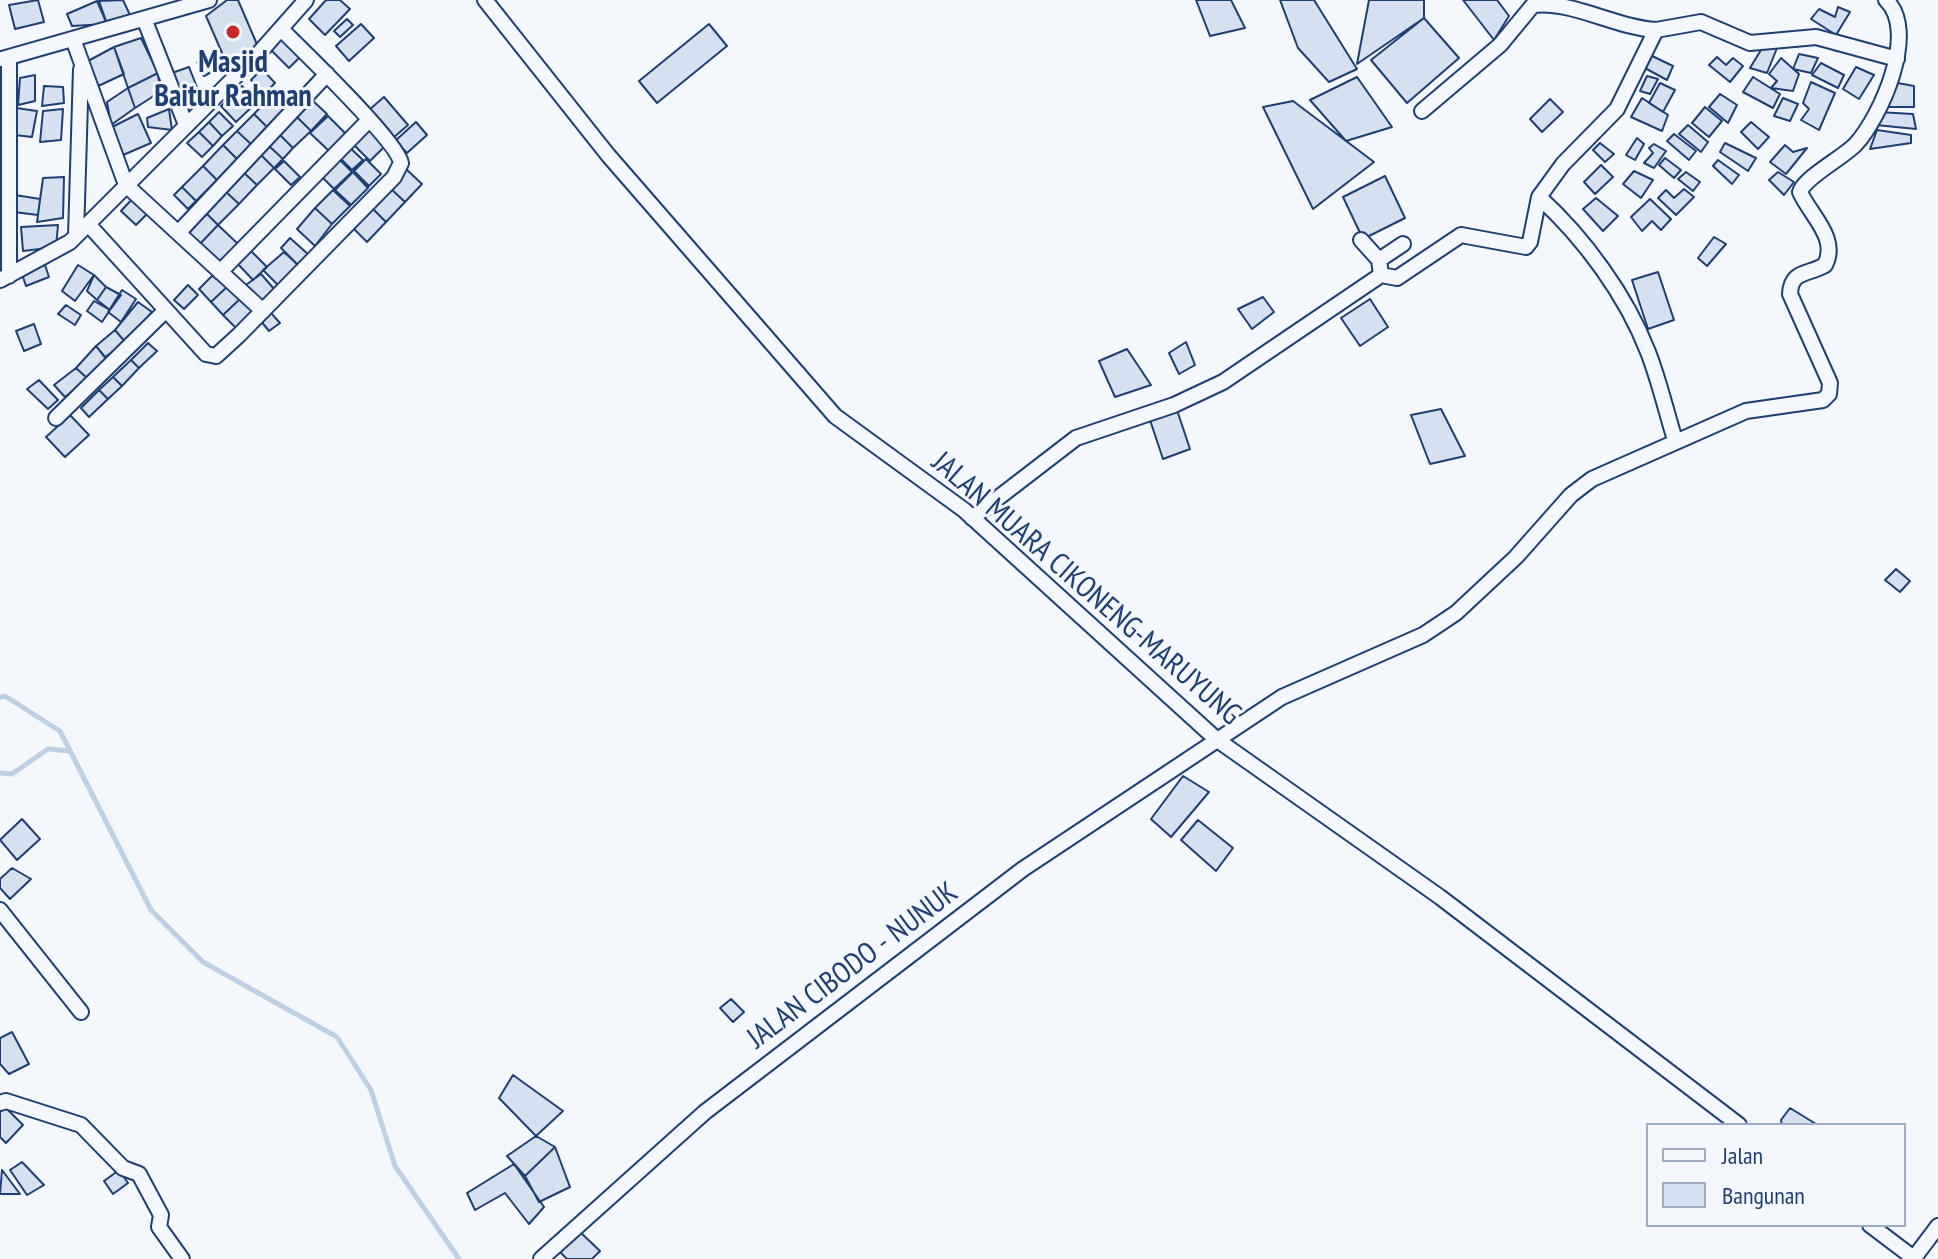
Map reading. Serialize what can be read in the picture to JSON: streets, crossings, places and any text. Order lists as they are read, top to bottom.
{
  "streets": {
    "street": ["JALAN MUARA CIKONENG-MARUYUNG", "JALAN CIBODO - NUNUK"]
  },
  "crossings": [
    ["JALAN MUARA CIKONENG-MARUYUNG", "JALAN CIBODO - NUNUK"]
  ],
  "places": ["Masjid Baitur Rahman"],
  "legend": ["Jalan", "Bangunan"]
}
